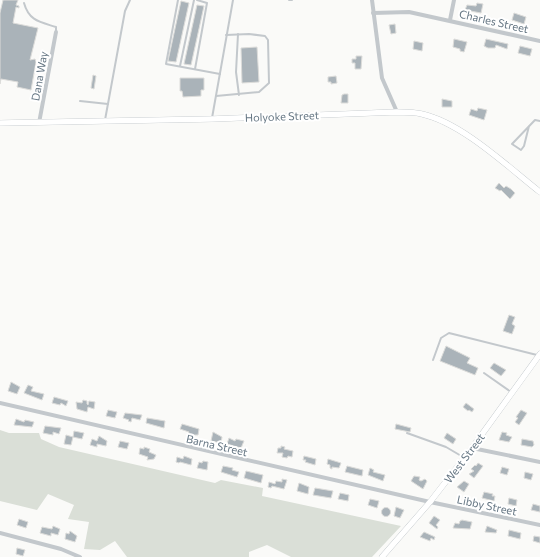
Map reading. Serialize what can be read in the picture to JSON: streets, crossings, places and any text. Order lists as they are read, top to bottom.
{
  "streets": {
    "main road": ["Holyoke Street", "West Street"],
    "street": [
      "Charles Street",
      "Dana Way",
      "Barna Street",
      "Libby Street"
    ]
  },
  "crossings": [
    ["Dana Way", "Holyoke Street"],
    ["Barna Street", "West Street"],
    ["Barna Street", "Libby Street"],
    ["West Street", "Libby Street"]
  ]
}
